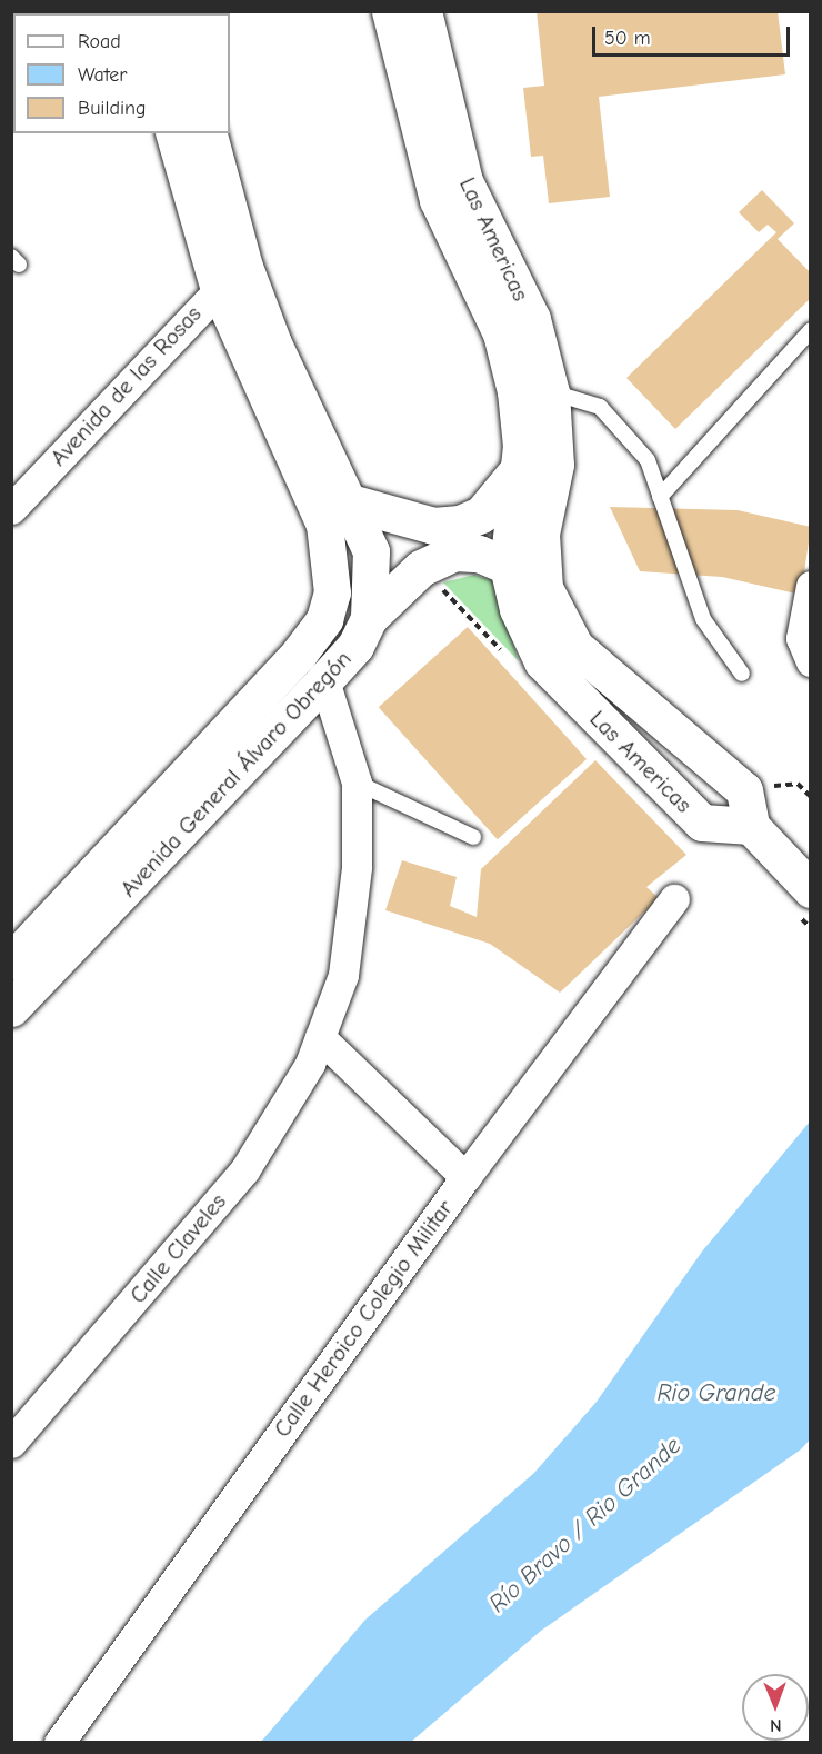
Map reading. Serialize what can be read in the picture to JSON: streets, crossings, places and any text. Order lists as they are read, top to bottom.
{
  "streets": {
    "main road": ["Las Americas", "Avenida General Álvaro Obregón"],
    "street": ["Avenida de las Rosas", "Calle Claveles", "Calle Heroico Colegio Militar"]
  },
  "crossings": [
    ["Avenida de las Rosas", "Avenida General Álvaro Obregón"],
    ["Avenida General Álvaro Obregón", "Calle Claveles"]
  ],
  "water": ["Rio Grande", "Río Bravo / Rio Grande"],
  "legend": ["Road", "Water", "Building"],
  "scale_bar": "50 m",
  "north": "bottom"
}
